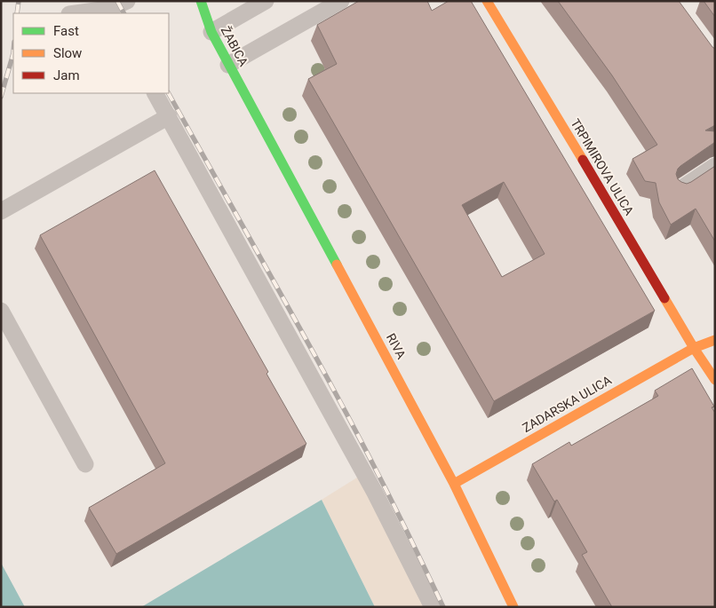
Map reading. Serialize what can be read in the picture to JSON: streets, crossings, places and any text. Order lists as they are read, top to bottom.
{
  "streets": {
    "main road": [
      "ŽABICA",
      "TRPIMIROVA ULICA",
      "RIVA",
      "ZADARSKA ULICA"
    ]
  },
  "crossings": [
    ["ŽABICA", "RIVA"],
    ["TRPIMIROVA ULICA", "ZADARSKA ULICA"],
    ["RIVA", "ZADARSKA ULICA"]
  ],
  "legend": ["Fast", "Slow", "Jam"]
}
